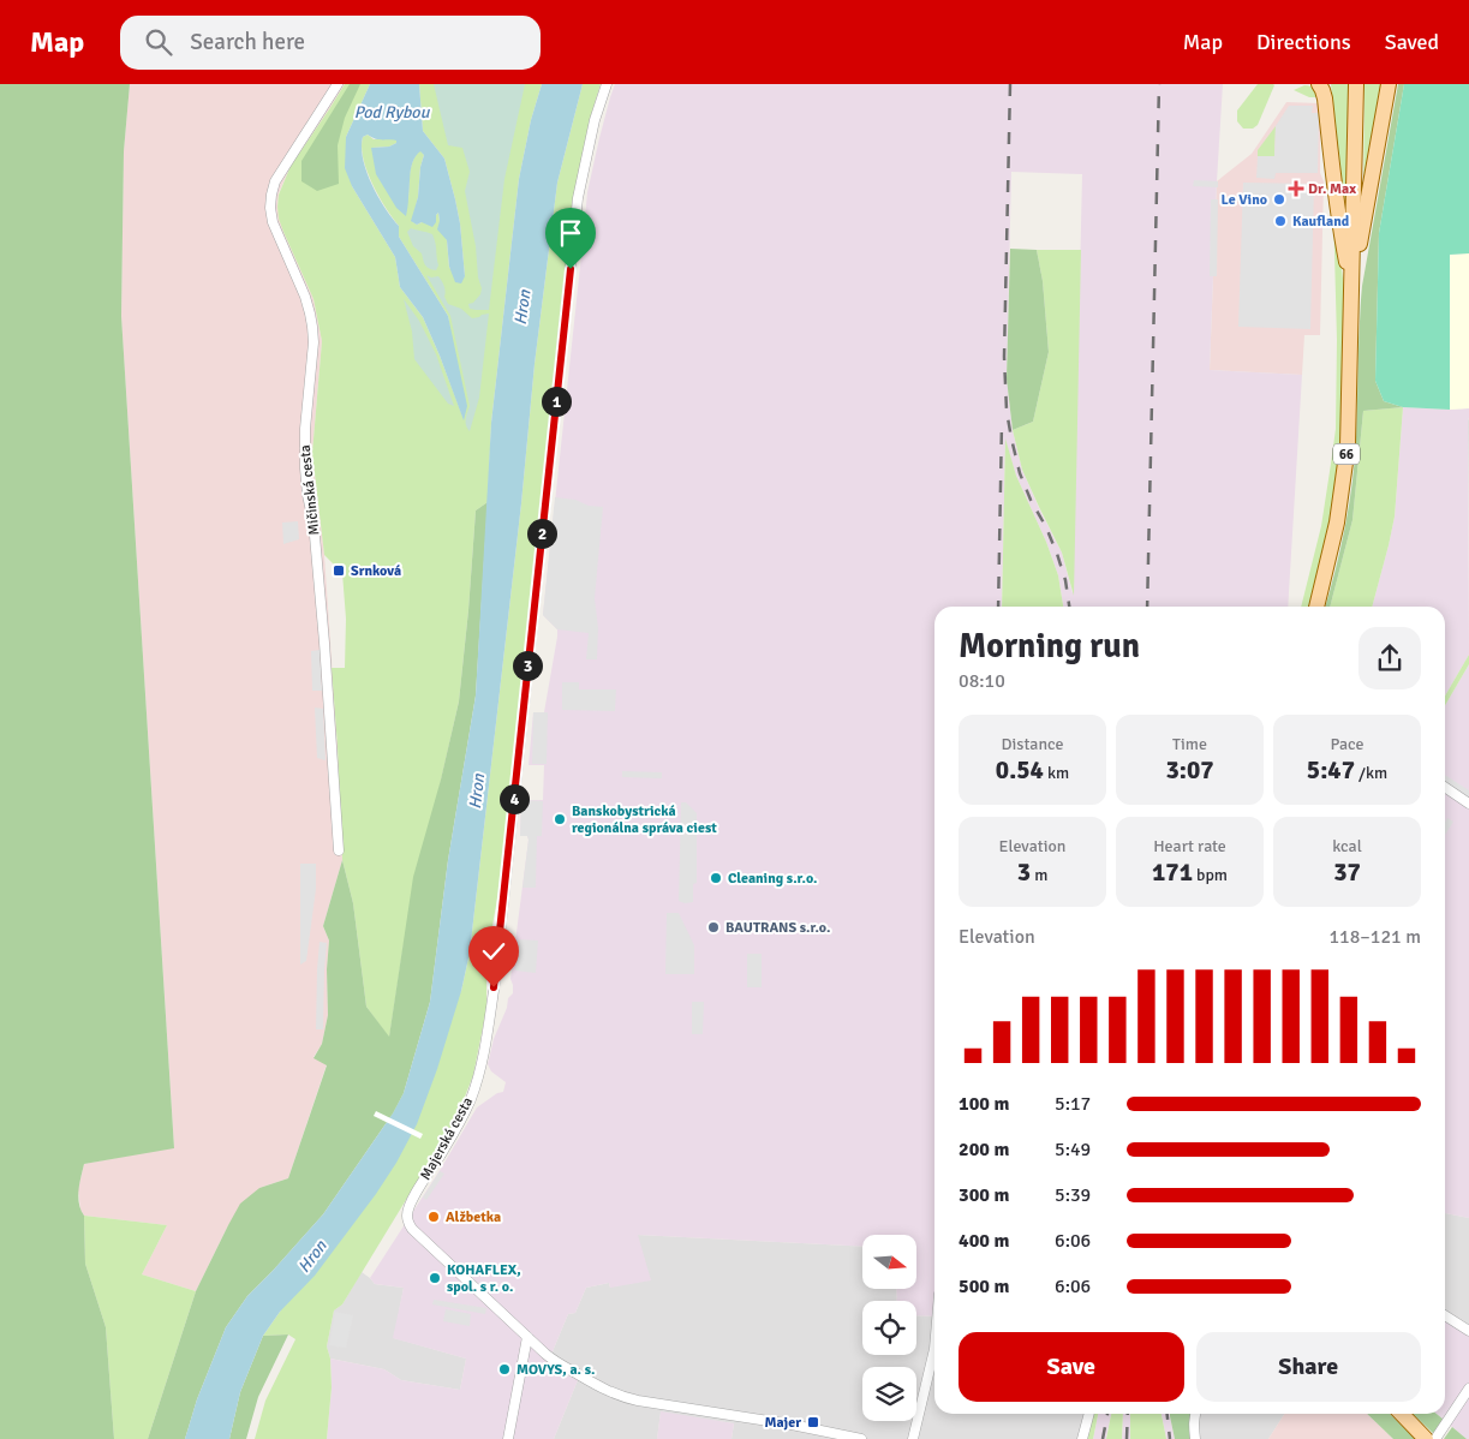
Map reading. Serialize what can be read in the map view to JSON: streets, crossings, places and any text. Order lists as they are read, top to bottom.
{
  "streets": {
    "main road": ["66"],
    "street": ["Mičinská cesta", "Majerská cesta"]
  },
  "water": ["Pod Rybou", "Hron"],
  "places": {
    "health": ["Dr. Max"],
    "other": [
      "Le Vino",
      "Kaufland",
      "Banskobystrická regionálna správa ciest",
      "Cleaning s.r.o.",
      "BAUTRANS s.r.o.",
      "Alžbetka",
      "KOHAFLEX, spol. s r. o.",
      "MOVYS, a. s."
    ],
    "transit": ["Srnková", "Majer"]
  },
  "north": "right",
  "page": {
    "header": "Map",
    "search": "Search here",
    "nav": ["Map", "Directions", "Saved"],
    "pins": [
      "1",
      "2",
      "3",
      "4"
    ],
    "heading": ["Morning run", "08:10"],
    "stats": [
      ["Distance", "0.54 km"],
      ["Time", "3:07"],
      ["Pace", "5:47 /km"],
      ["Elevation", "3 m"],
      ["Heart rate", "171 bpm"],
      ["kcal", "37"]
    ],
    "chart": ["Elevation", "118–121 m"],
    "list": [
      {
        "name": "100 m",
        "note": "5:17"
      },
      {
        "name": "200 m",
        "note": "5:49"
      },
      {
        "name": "300 m",
        "note": "5:39"
      },
      {
        "name": "400 m",
        "note": "6:06"
      },
      {
        "name": "500 m",
        "note": "6:06"
      }
    ],
    "buttons": ["Save", "Share"]
  }
}
